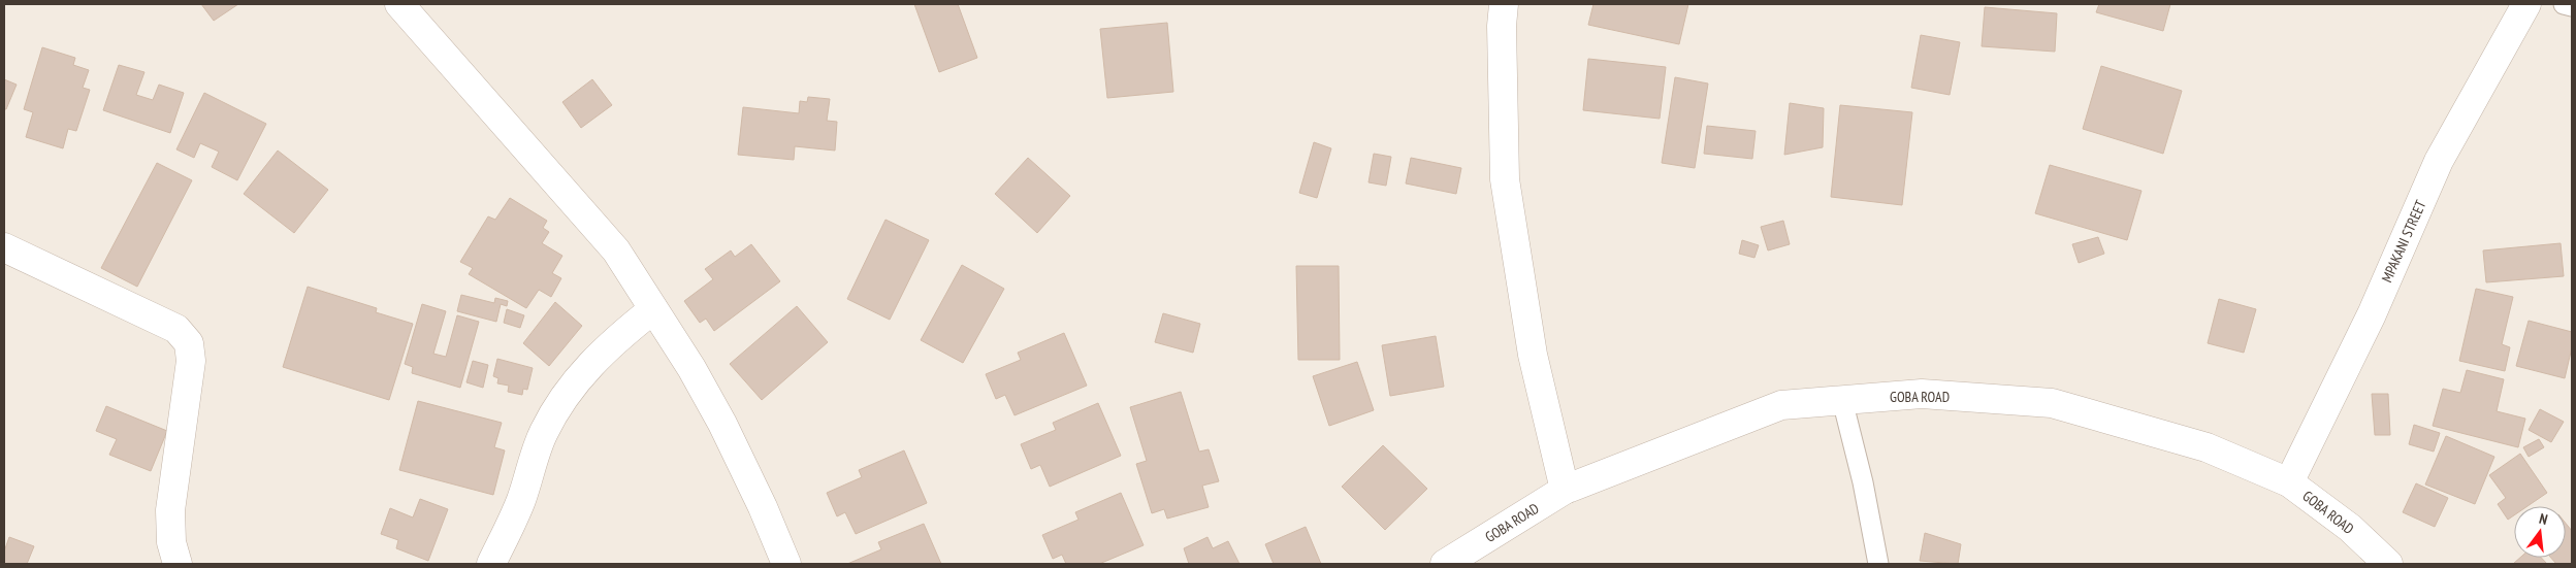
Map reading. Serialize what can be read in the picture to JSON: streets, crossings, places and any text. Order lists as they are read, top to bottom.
{
  "streets": {
    "street": ["MPAKANI STREET", "GOBA ROAD"]
  },
  "crossings": [
    ["MPAKANI STREET", "GOBA ROAD"]
  ],
  "north": "top"
}
